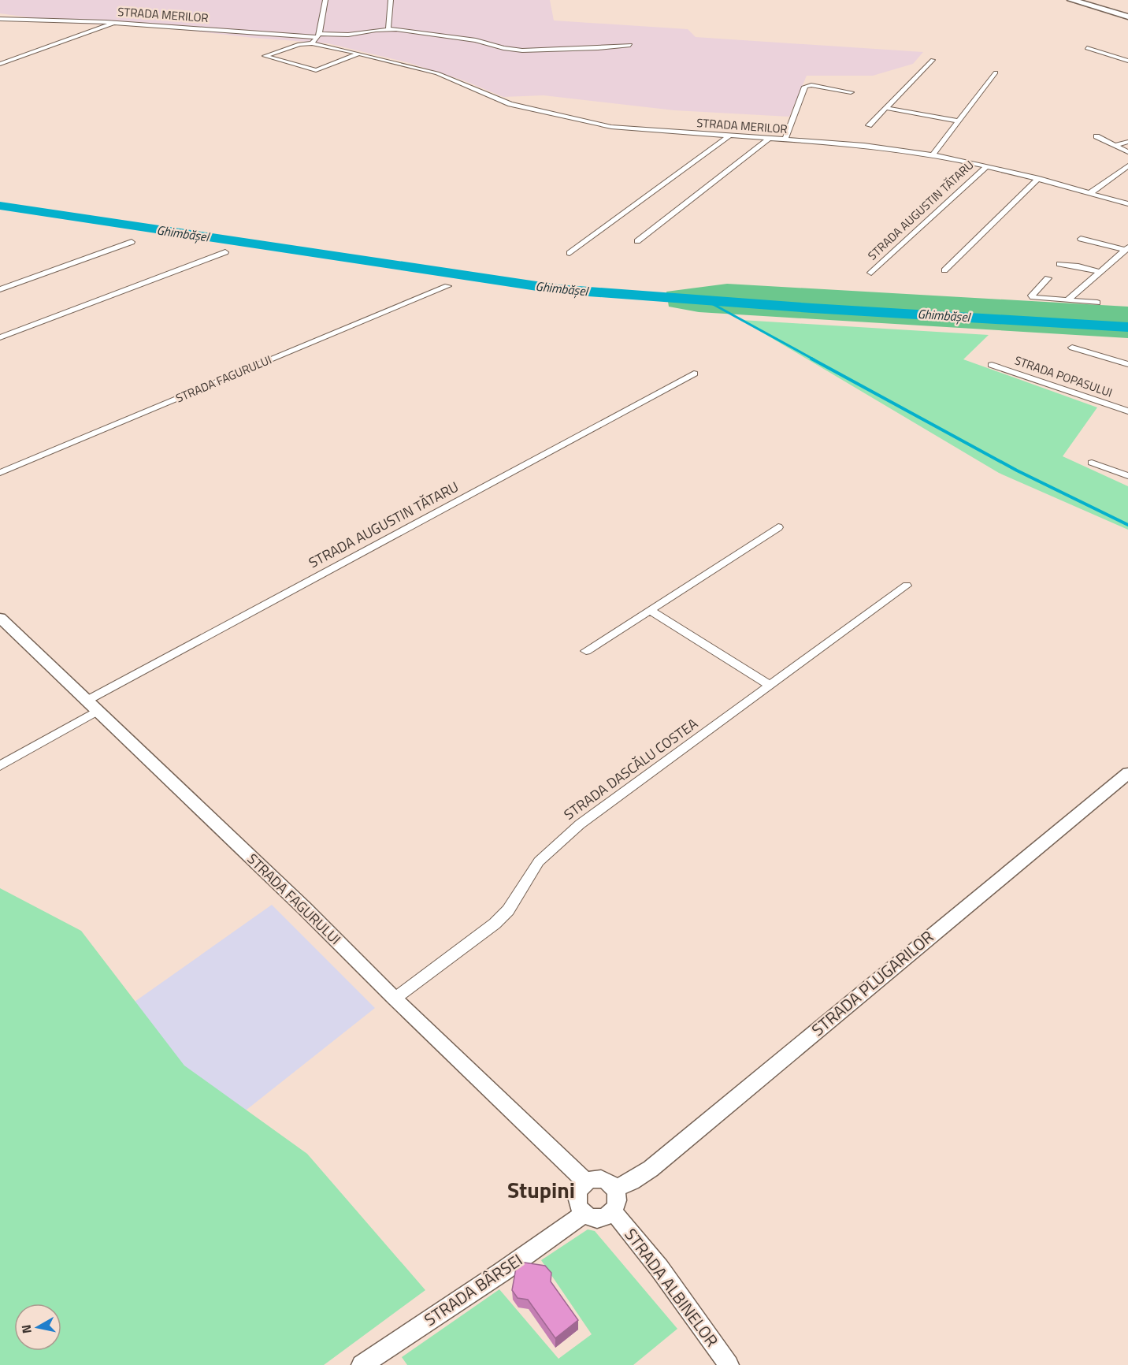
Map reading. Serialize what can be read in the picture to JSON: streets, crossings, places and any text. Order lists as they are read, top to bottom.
{
  "streets": {
    "street": [
      "STRADA MERILOR",
      "STRADA AUGUSTIN TĂTARU",
      "STRADA POPASULUI",
      "STRADA FAGURULUI",
      "STRADA DASCĂLU COSTEA",
      "STRADA PLUGARILOR",
      "STRADA ALBINELOR",
      "STRADA BÂRSEI"
    ]
  },
  "crossings": [
    ["STRADA MERILOR", "STRADA AUGUSTIN TĂTARU"],
    ["STRADA AUGUSTIN TĂTARU", "STRADA FAGURULUI"],
    ["STRADA FAGURULUI", "STRADA DASCĂLU COSTEA"],
    ["STRADA FAGURULUI", "STRADA PLUGARILOR"],
    ["STRADA FAGURULUI", "STRADA ALBINELOR"],
    ["STRADA FAGURULUI", "STRADA BÂRSEI"],
    ["STRADA PLUGARILOR", "STRADA ALBINELOR"],
    ["STRADA PLUGARILOR", "STRADA BÂRSEI"],
    ["STRADA ALBINELOR", "STRADA BÂRSEI"]
  ],
  "districts": ["Stupini"],
  "water": ["Ghimbășel"],
  "north": "left"
}
